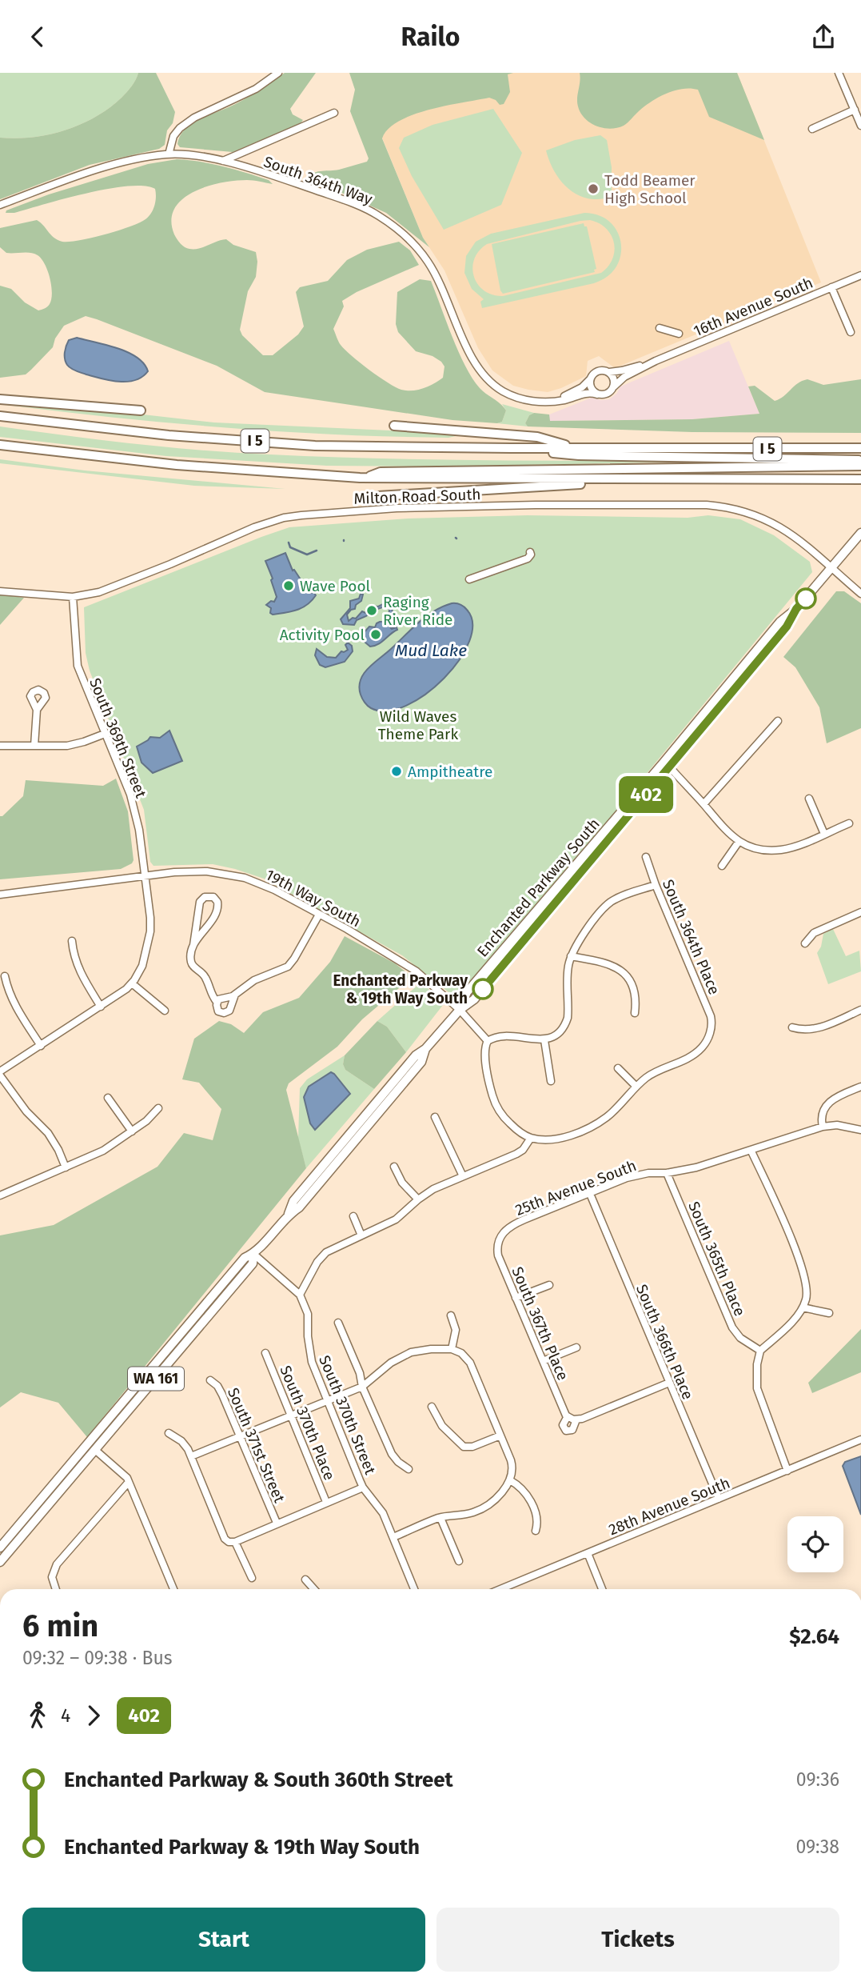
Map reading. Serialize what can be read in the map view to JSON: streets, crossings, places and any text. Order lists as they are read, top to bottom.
{
  "streets": {
    "highway": ["I 5"],
    "main road": ["Enchanted Parkway South", "WA 161"],
    "street": [
      "South 364th Way",
      "16th Avenue South",
      "Milton Road South",
      "South 369th Street",
      "19th Way South",
      "South 364th Place",
      "25th Avenue South",
      "South 365th Place",
      "South 367th Place",
      "South 366th Place",
      "South 370th Street",
      "South 370th Place",
      "South 371st Street",
      "28th Avenue South"
    ]
  },
  "crossings": [
    ["South 364th Way", "16th Avenue South"],
    ["Milton Road South", "South 369th Street"],
    ["Milton Road South", "Enchanted Parkway South"],
    ["South 369th Street", "19th Way South"],
    ["Enchanted Parkway South", "19th Way South"],
    ["25th Avenue South", "South 365th Place"],
    ["25th Avenue South", "South 367th Place"],
    ["25th Avenue South", "South 366th Place"],
    ["South 367th Place", "South 366th Place"],
    ["South 366th Place", "28th Avenue South"]
  ],
  "water": ["Mud Lake"],
  "parks": ["Wild Waves Theme Park"],
  "places": [
    "Todd Beamer High School",
    "Wave Pool",
    "Raging River Ride",
    "Activity Pool",
    "Ampitheatre",
    "Enchanted Parkway & 19th Way South"
  ],
  "lines": ["bus line 402"],
  "page": {
    "header": "Railo",
    "on_map": "402",
    "heading": ["6 min", "09:32 – 09:38 · Bus", "$2.64"],
    "legs": ["4", "402"],
    "list": [
      {
        "name": "Enchanted Parkway & South 360th Street",
        "value": "09:36"
      },
      {
        "name": "Enchanted Parkway & 19th Way South",
        "value": "09:38"
      }
    ],
    "buttons": ["Start", "Tickets"]
  }
}
